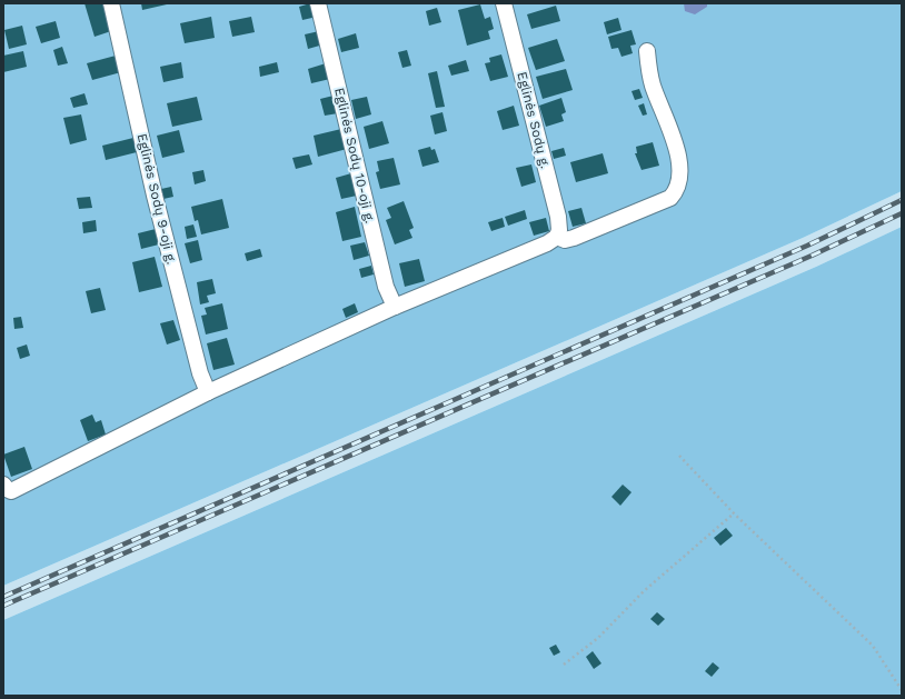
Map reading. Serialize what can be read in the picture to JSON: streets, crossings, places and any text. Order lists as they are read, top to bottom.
{
  "streets": {
    "street": ["Eglinės Sodų g.", "Eglinės Sodų 10-oji g.", "Eglinės Sodų 9-oji g."]
  }
}
